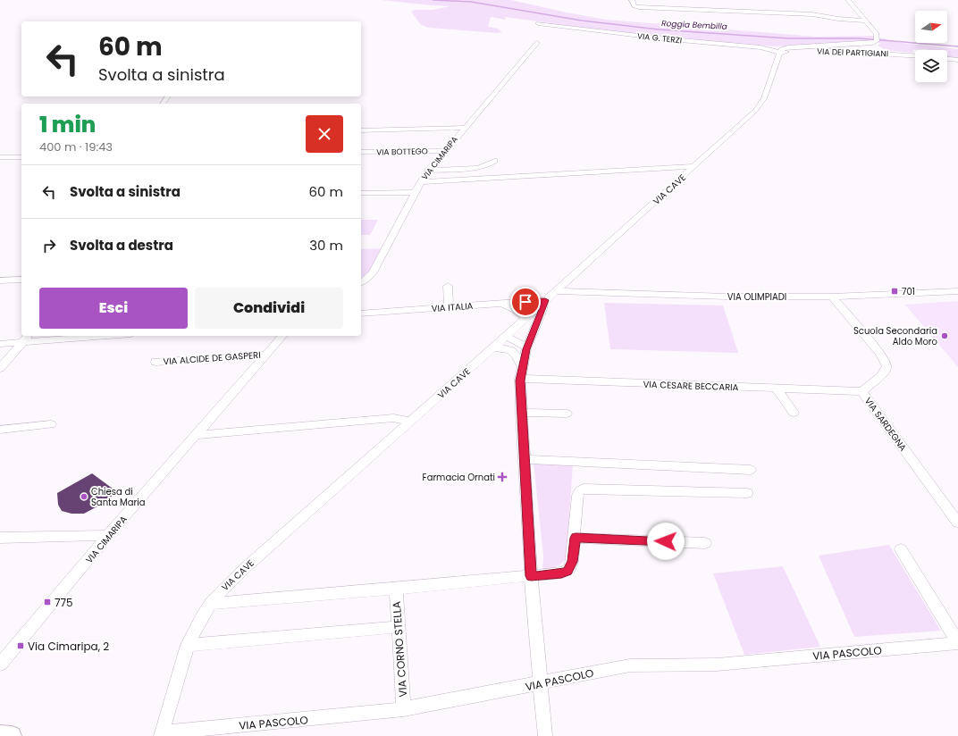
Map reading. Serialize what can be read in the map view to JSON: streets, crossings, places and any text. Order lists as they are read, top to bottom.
{
  "streets": {
    "street": [
      "VIA G. TERZI",
      "VIA DEI PARTIGIANI",
      "VIA BOTTEGO",
      "VIA CIMARIPA",
      "VIA CAVE",
      "VIA OLIMPIADI",
      "VIA ITALIA",
      "VIA ALCIDE DE GASPERI",
      "VIA CESARE BECCARIA",
      "VIA SARDEGNA",
      "VIA CORNO STELLA",
      "VIA PASCOLO"
    ]
  },
  "crossings": [
    ["VIA G. TERZI", "VIA DEI PARTIGIANI"],
    ["VIA G. TERZI", "VIA CAVE"],
    ["VIA DEI PARTIGIANI", "VIA CAVE"],
    ["VIA BOTTEGO", "VIA CIMARIPA"],
    ["VIA CIMARIPA", "VIA ALCIDE DE GASPERI"],
    ["VIA CAVE", "VIA OLIMPIADI"],
    ["VIA CAVE", "VIA ITALIA"],
    ["VIA CAVE", "VIA PASCOLO"],
    ["VIA OLIMPIADI", "VIA SARDEGNA"],
    ["VIA CESARE BECCARIA", "VIA SARDEGNA"],
    ["VIA CORNO STELLA", "VIA PASCOLO"]
  ],
  "water": ["Roggia Bembilla"],
  "places": {
    "transit": ["701", "775", "Via Cimaripa, 2"],
    "other": ["Scuola Secondaria Aldo Moro", "Chiesa di Santa Maria"],
    "health": ["Farmacia Ornati"]
  },
  "north": "right",
  "page": {
    "turn": ["60 m", "Svolta a sinistra"],
    "heading": ["1 min", "400 m · 19:43"],
    "list": [
      {
        "name": "Svolta a sinistra",
        "value": "60 m"
      },
      {
        "name": "Svolta a destra",
        "value": "30 m"
      }
    ],
    "buttons": ["Esci", "Condividi"]
  }
}
